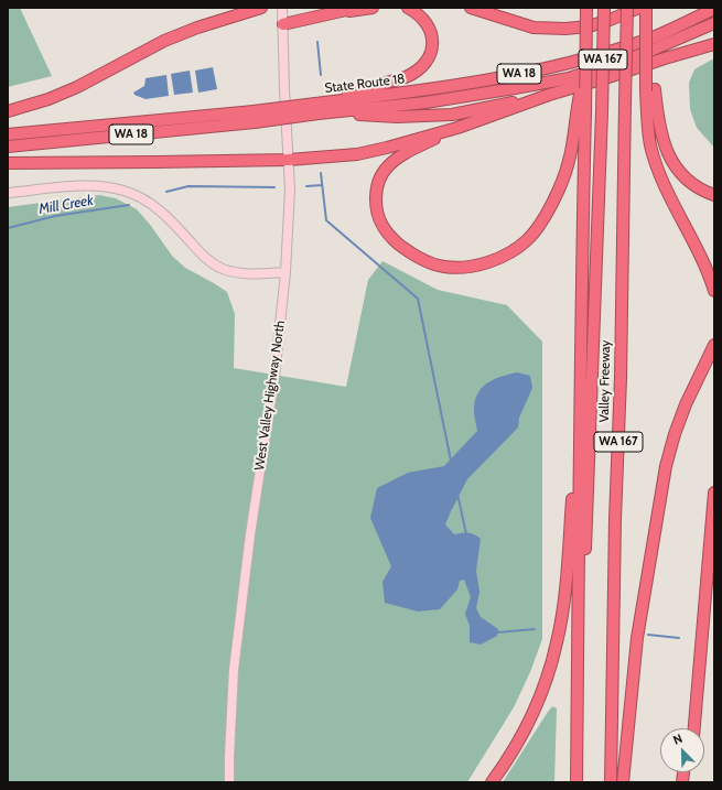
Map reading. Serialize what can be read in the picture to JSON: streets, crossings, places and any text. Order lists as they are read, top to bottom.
{
  "streets": {
    "highway": [
      "WA 167",
      "WA 18",
      "State Route 18",
      "Valley Freeway"
    ],
    "main road": ["West Valley Highway North"]
  },
  "crossings": [
    ["WA 167", "Valley Freeway"]
  ],
  "water": ["Mill Creek"],
  "north": "top left"
}
